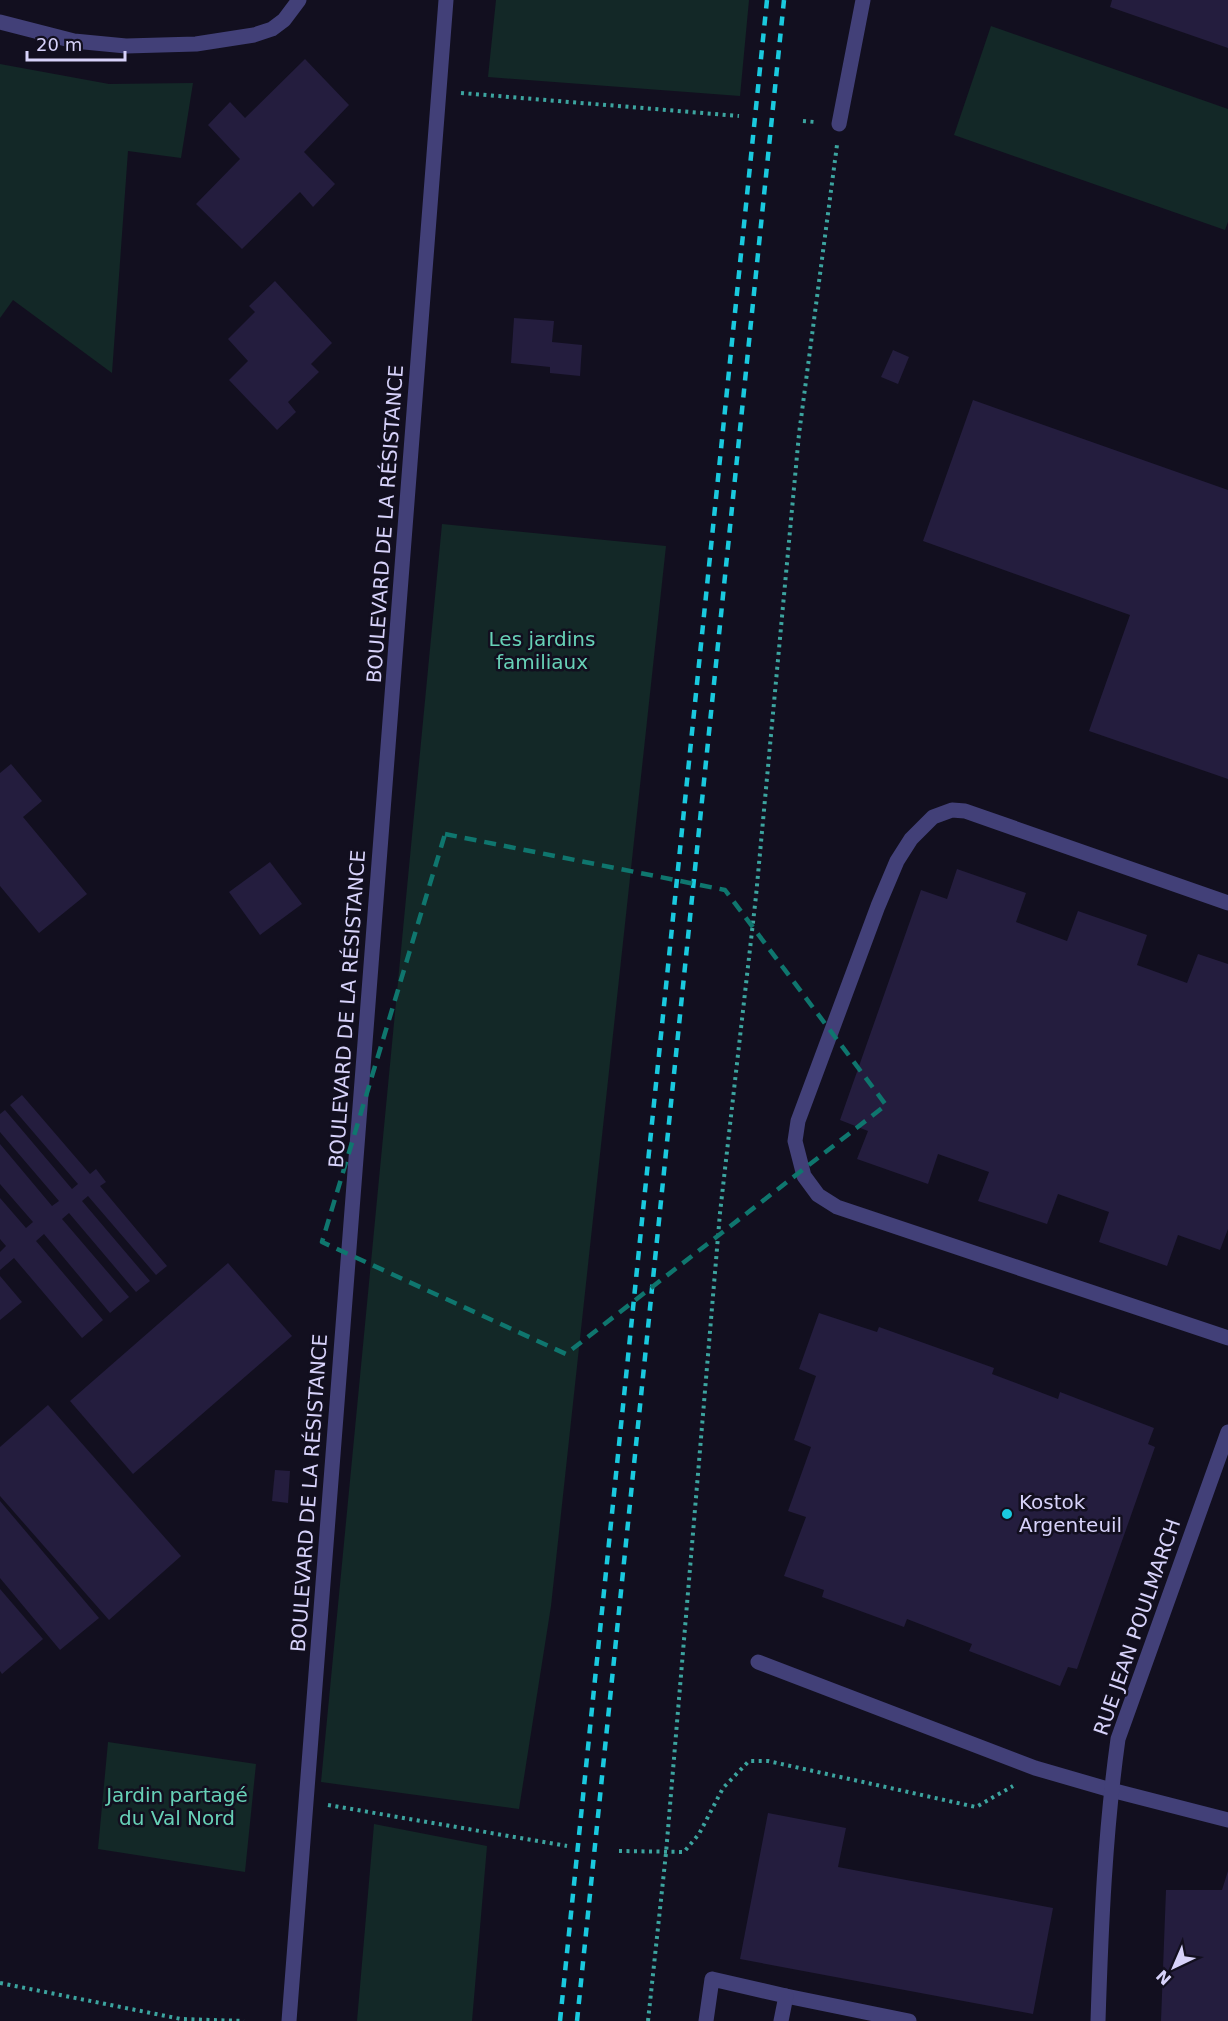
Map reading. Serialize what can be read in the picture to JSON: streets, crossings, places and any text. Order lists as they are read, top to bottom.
{
  "streets": {
    "street": ["BOULEVARD DE LA RÉSISTANCE", "RUE JEAN POULMARCH"]
  },
  "parks": ["Les jardins familiaux", "Jardin partagé du Val Nord"],
  "places": ["Kostok Argenteuil"],
  "scale_bar": "20 m",
  "north": "bottom left"
}
